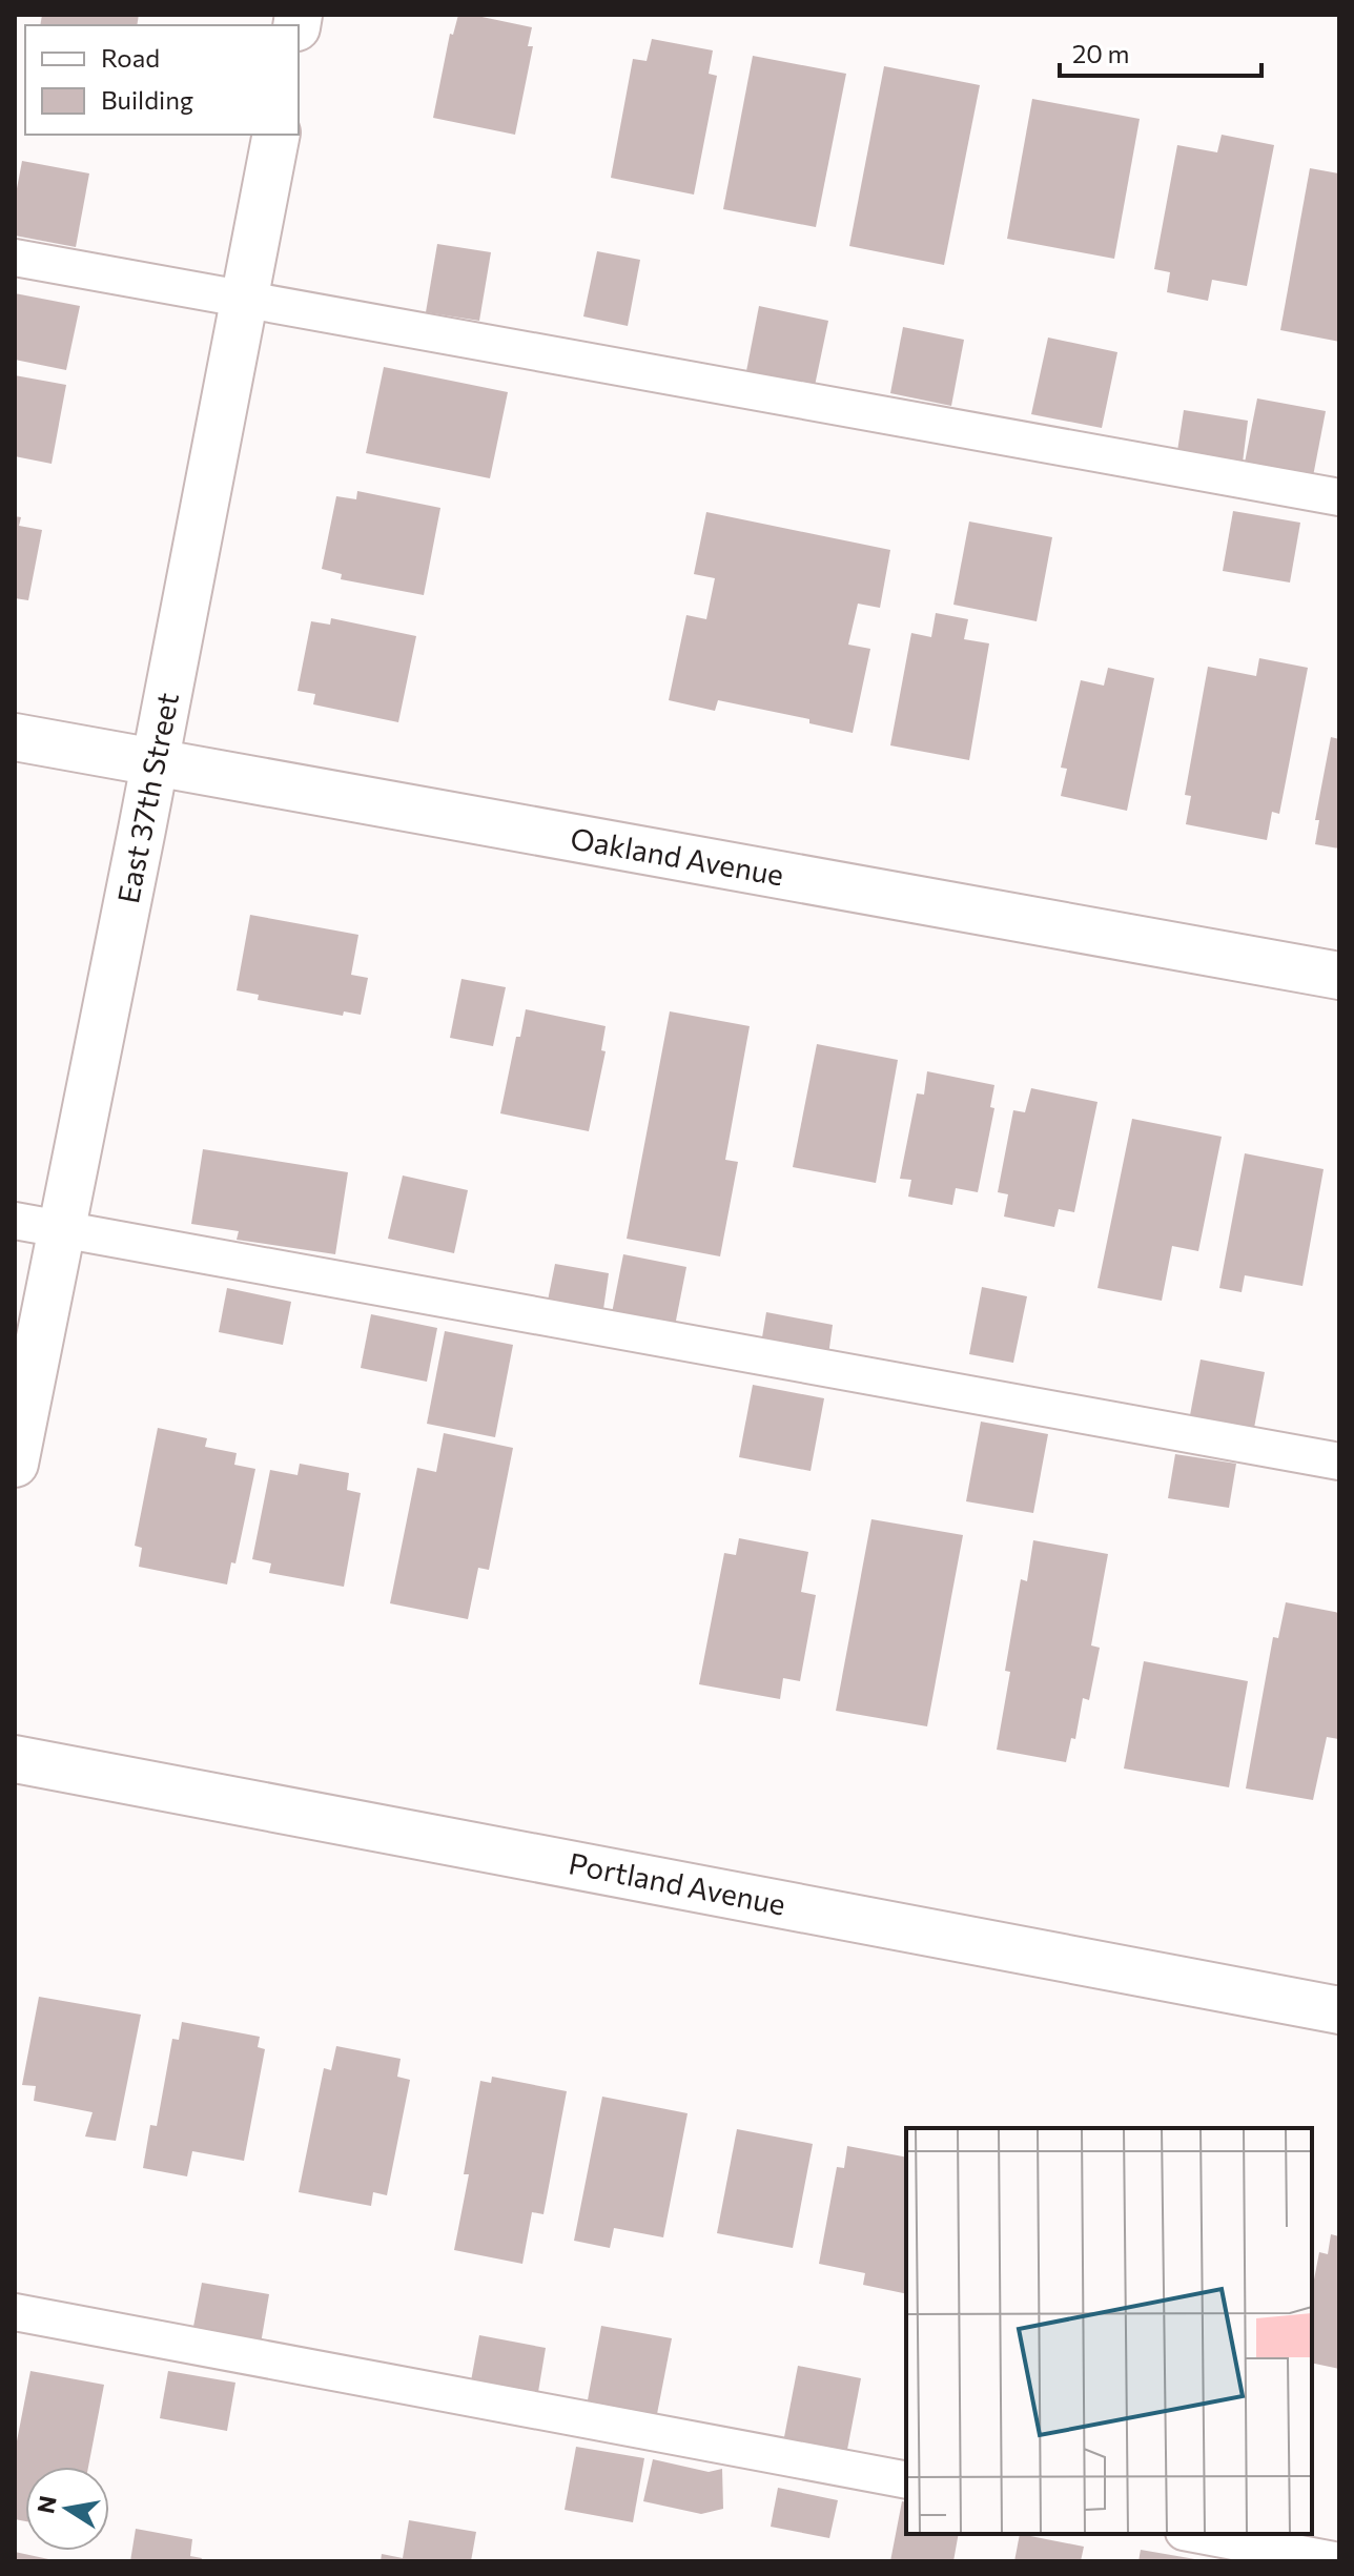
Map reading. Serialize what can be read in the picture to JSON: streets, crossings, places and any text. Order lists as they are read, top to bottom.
{
  "streets": {
    "street": ["East 37th Street", "Oakland Avenue", "Portland Avenue"]
  },
  "crossings": [
    ["East 37th Street", "Oakland Avenue"]
  ],
  "legend": ["Road", "Building"],
  "scale_bar": "20 m",
  "north": "left"
}
